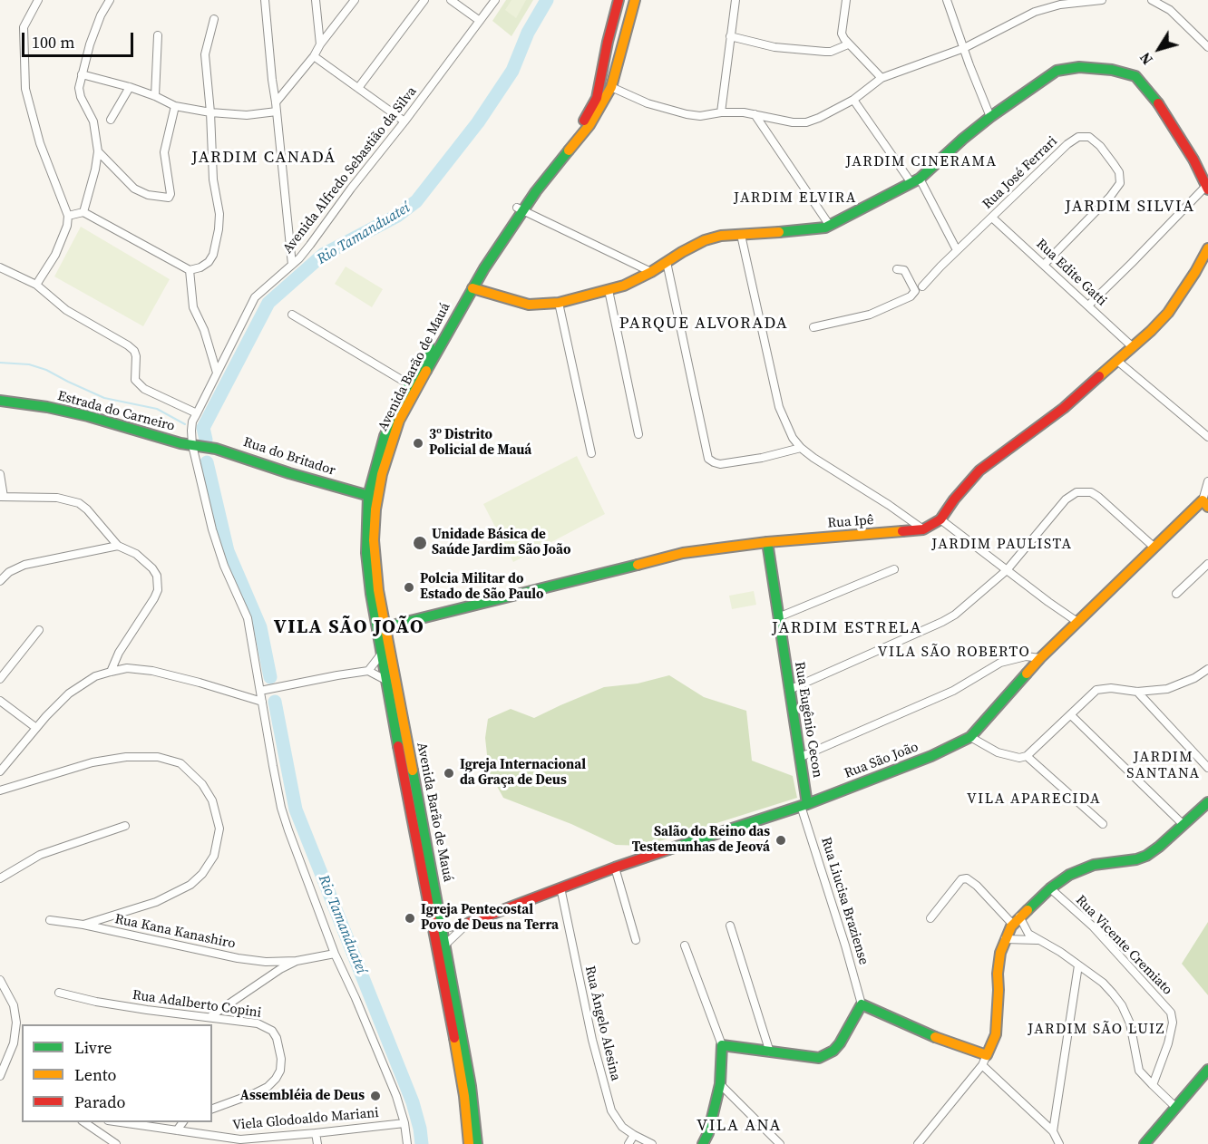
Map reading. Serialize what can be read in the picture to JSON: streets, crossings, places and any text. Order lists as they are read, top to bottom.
{
  "streets": {
    "street": [
      "Avenida Alfredo Sebastião da Silva",
      "Rua José Ferrari",
      "Rua Edite Gatti",
      "Avenida Barão de Mauá",
      "Estrada do Carneiro",
      "Rua do Britador",
      "Rua Ipê",
      "Rua Eugênio Cecon",
      "Rua São João",
      "Rua Liucisa Braziense",
      "Rua Kana Kanashiro",
      "Rua Vicente Cremiato",
      "Rua Adalberto Copini",
      "Rua Ângelo Alesina",
      "Viela Glodoaldo Mariani"
    ]
  },
  "crossings": [
    ["Avenida Alfredo Sebastião da Silva", "Estrada do Carneiro"],
    ["Avenida Alfredo Sebastião da Silva", "Rua do Britador"],
    ["Avenida Alfredo Sebastião da Silva", "Viela Glodoaldo Mariani"],
    ["Rua José Ferrari", "Rua Edite Gatti"],
    ["Rua Edite Gatti", "Rua Ipê"],
    ["Avenida Barão de Mauá", "Rua do Britador"],
    ["Avenida Barão de Mauá", "Rua Ipê"],
    ["Avenida Barão de Mauá", "Rua São João"],
    ["Estrada do Carneiro", "Rua do Britador"],
    ["Rua Ipê", "Rua Eugênio Cecon"],
    ["Rua Eugênio Cecon", "Rua São João"],
    ["Rua Eugênio Cecon", "Rua Liucisa Braziense"],
    ["Rua São João", "Rua Liucisa Braziense"],
    ["Rua São João", "Rua Ângelo Alesina"]
  ],
  "districts": [
    "JARDIM CANADÁ",
    "JARDIM CINERAMA",
    "JARDIM ELVIRA",
    "JARDIM SILVIA",
    "PARQUE ALVORADA",
    "JARDIM PAULISTA",
    "VILA SÃO JOÃO",
    "JARDIM ESTRELA",
    "VILA SÃO ROBERTO",
    "JARDIM SANTANA",
    "VILA APARECIDA",
    "JARDIM SÃO LUIZ",
    "VILA ANA"
  ],
  "water": ["Rio Tamanduateí"],
  "places": [
    "3º Distrito Policial de Mauá",
    "Unidade Básica de Saúde Jardim São João",
    "Polcia Militar do Estado de São Paulo",
    "Igreja Internacional da Graça de Deus",
    "Salão do Reino das Testemunhas de Jeová",
    "Igreja Pentecostal Povo de Deus na Terra",
    "Assembléia de Deus"
  ],
  "legend": ["Livre", "Lento", "Parado"],
  "scale_bar": "100 m",
  "north": "bottom left"
}
